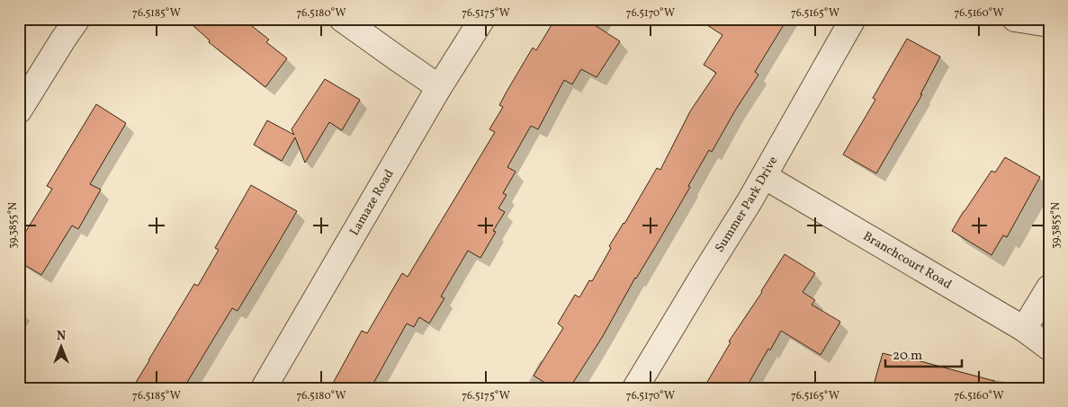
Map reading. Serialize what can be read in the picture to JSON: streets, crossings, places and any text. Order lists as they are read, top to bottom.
{
  "streets": {
    "street": ["Lamaze Road", "Summer Park Drive", "Branchcourt Road"]
  },
  "crossings": [
    ["Summer Park Drive", "Branchcourt Road"]
  ],
  "scale_bar": "20 m",
  "north": "top",
  "coordinates": [
    "76.5185°W",
    "76.5180°W",
    "76.5175°W",
    "76.5170°W",
    "76.5165°W",
    "76.5160°W",
    "39.3855°N"
  ]
}
